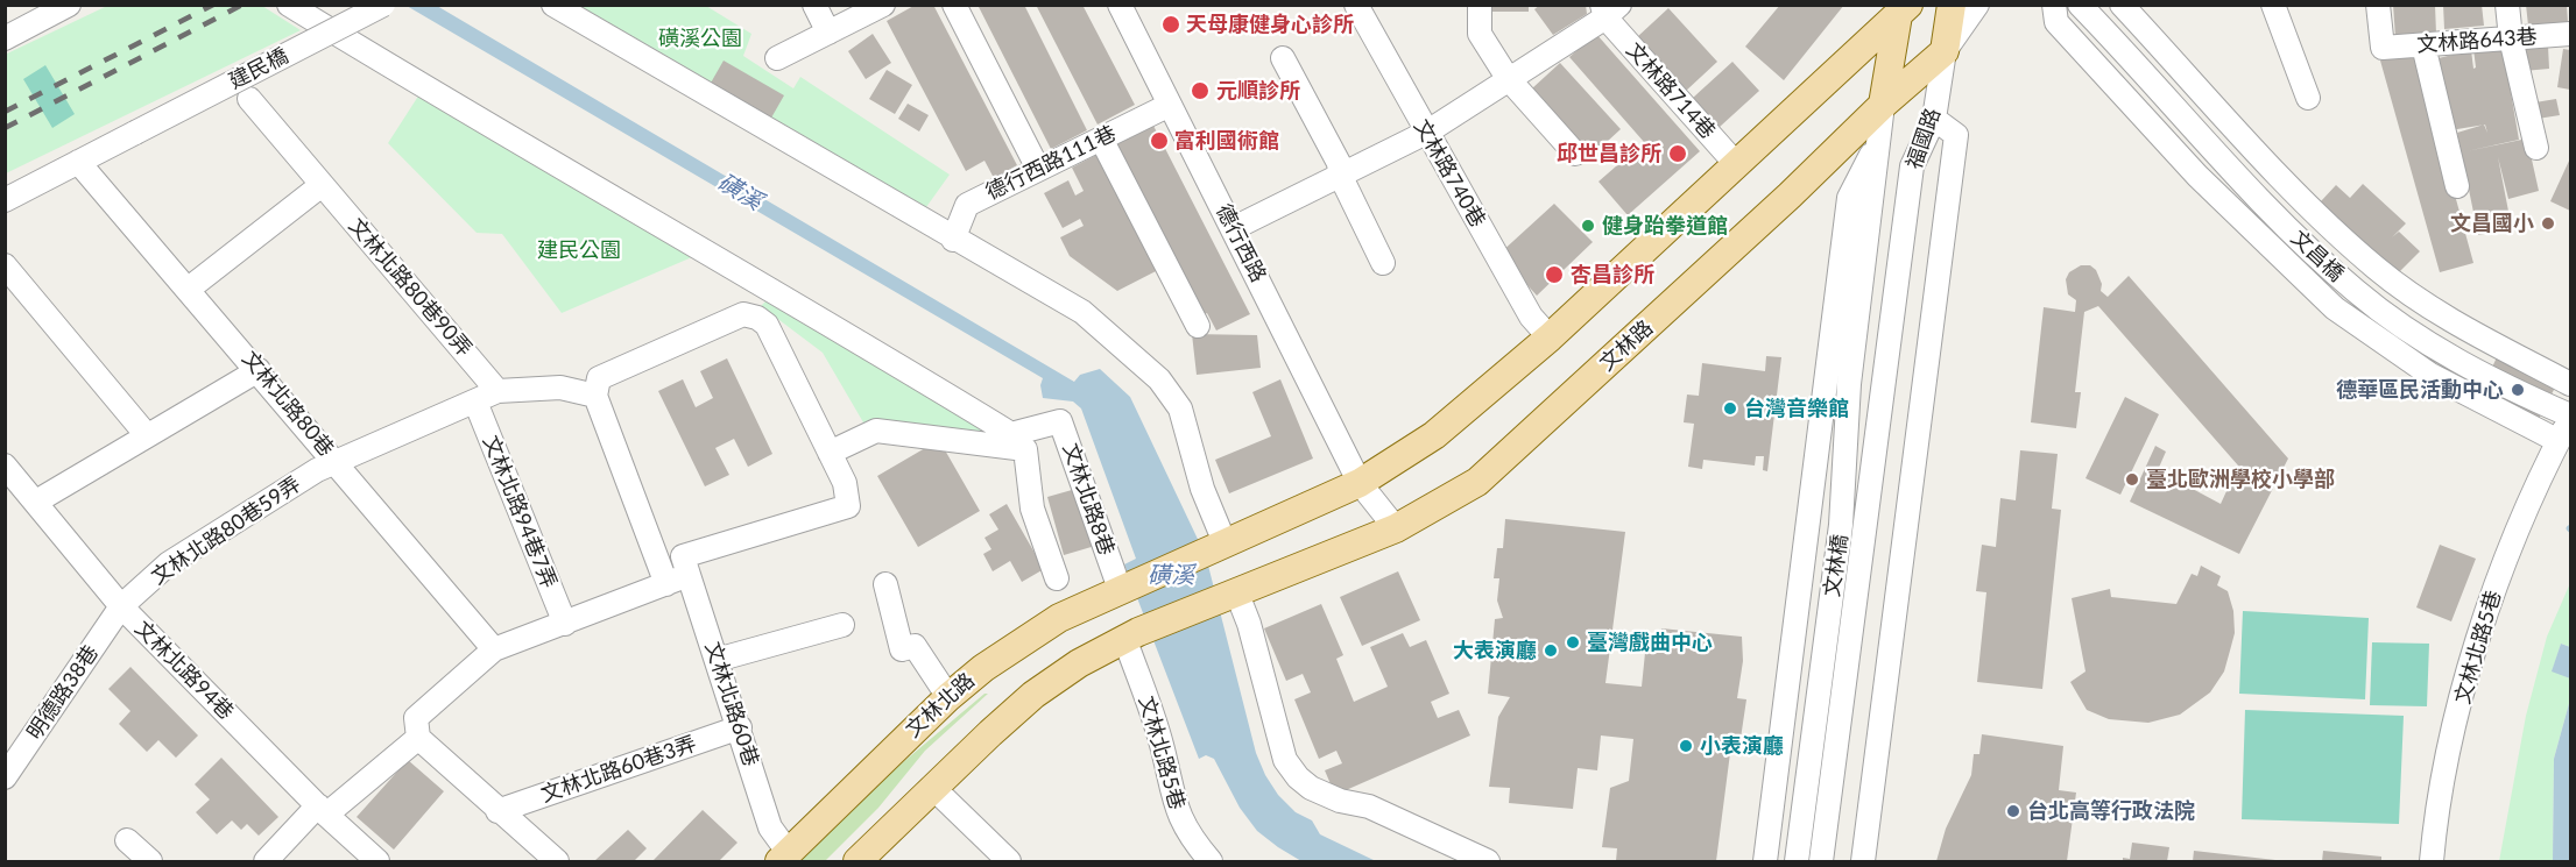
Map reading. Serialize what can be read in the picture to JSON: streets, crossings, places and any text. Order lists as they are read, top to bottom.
{
  "streets": {
    "main road": ["福國路", "文林路", "文林北路"],
    "street": [
      "文林路643巷",
      "建民橋",
      "文林路714巷",
      "德行西路111巷",
      "文林路740巷",
      "德行西路",
      "文昌橋",
      "文林北路80巷90弄",
      "文林北路80巷",
      "文林北路8巷",
      "文林北路94巷7弄",
      "文林北路80巷59弄",
      "文林橋",
      "文林北路5巷",
      "文林北路94巷",
      "明德路38巷",
      "文林北路60巷",
      "文林北路60巷3弄"
    ]
  },
  "crossings": [
    ["建民橋", "文林北路80巷"],
    ["福國路", "文林路"],
    ["福國路", "文林橋"],
    ["德行西路111巷", "德行西路"],
    ["德行西路", "文林路"],
    ["文昌橋", "文林北路5巷"],
    ["文林北路80巷90弄", "文林北路80巷59弄"],
    ["文林路", "文林北路5巷"],
    ["文林北路80巷", "文林北路80巷59弄"],
    ["文林北路8巷", "文林北路"],
    ["文林北路94巷7弄", "文林北路80巷59弄"],
    ["文林北路80巷59弄", "文林北路94巷"],
    ["文林北路80巷59弄", "明德路38巷"],
    ["文林北路94巷", "明德路38巷"],
    ["文林北路60巷", "文林北路"],
    ["文林北路60巷", "文林北路60巷3弄"]
  ],
  "water": ["磺溪"],
  "parks": ["磺溪公園", "建民公園"],
  "places": [
    "天母康健身心診所",
    "元順診所",
    "富利國術館",
    "邱世昌診所",
    "文昌國小",
    "健身跆拳道館",
    "杏昌診所",
    "德華區民活動中心",
    "台灣音樂館",
    "臺北歐洲學校小學部",
    "臺灣戲曲中心",
    "大表演廳",
    "小表演廳",
    "台北高等行政法院"
  ]
}
